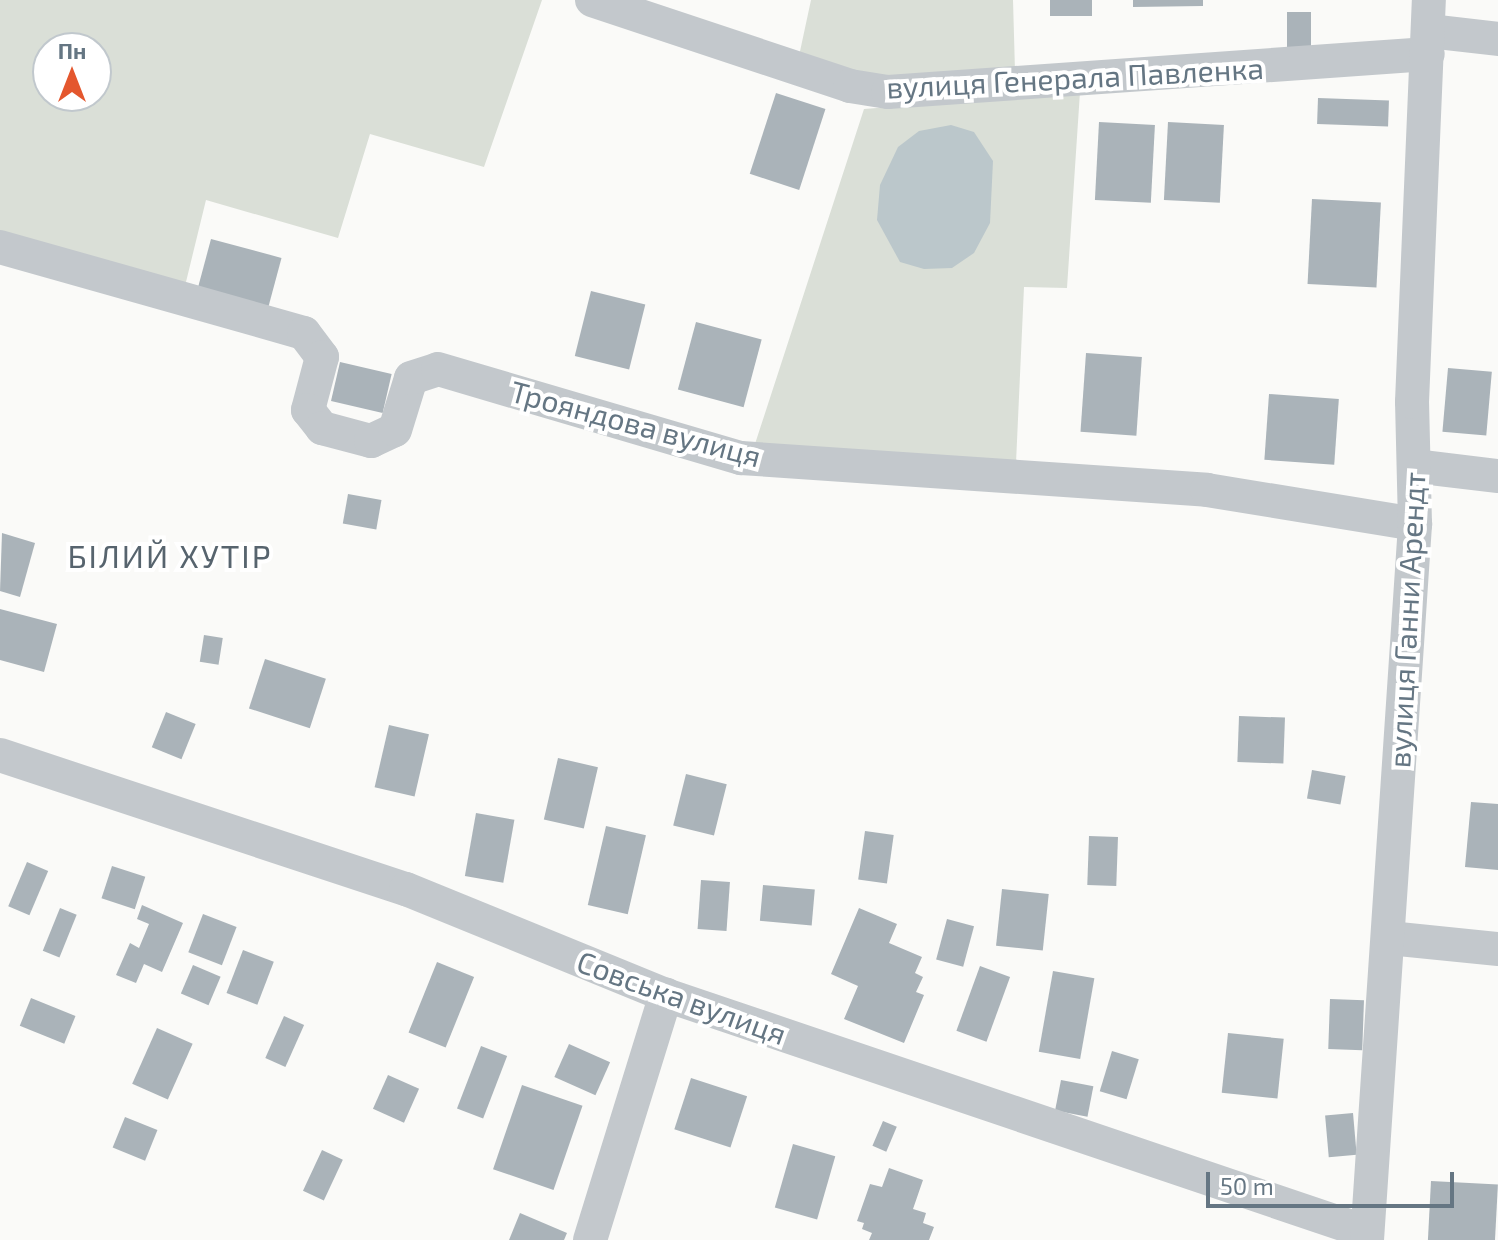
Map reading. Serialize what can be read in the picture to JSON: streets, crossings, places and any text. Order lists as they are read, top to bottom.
{
  "streets": {
    "street": [
      "вулиця Генерала Павленка",
      "Трояндова вулиця",
      "вулиця Ганни Арендт",
      "Совська вулиця"
    ]
  },
  "crossings": [
    ["вулиця Генерала Павленка", "вулиця Ганни Арендт"],
    ["Трояндова вулиця", "вулиця Ганни Арендт"],
    ["вулиця Ганни Арендт", "Совська вулиця"]
  ],
  "districts": ["БІЛИЙ ХУТІР"],
  "scale_bar": "50 m",
  "north": "top"
}
